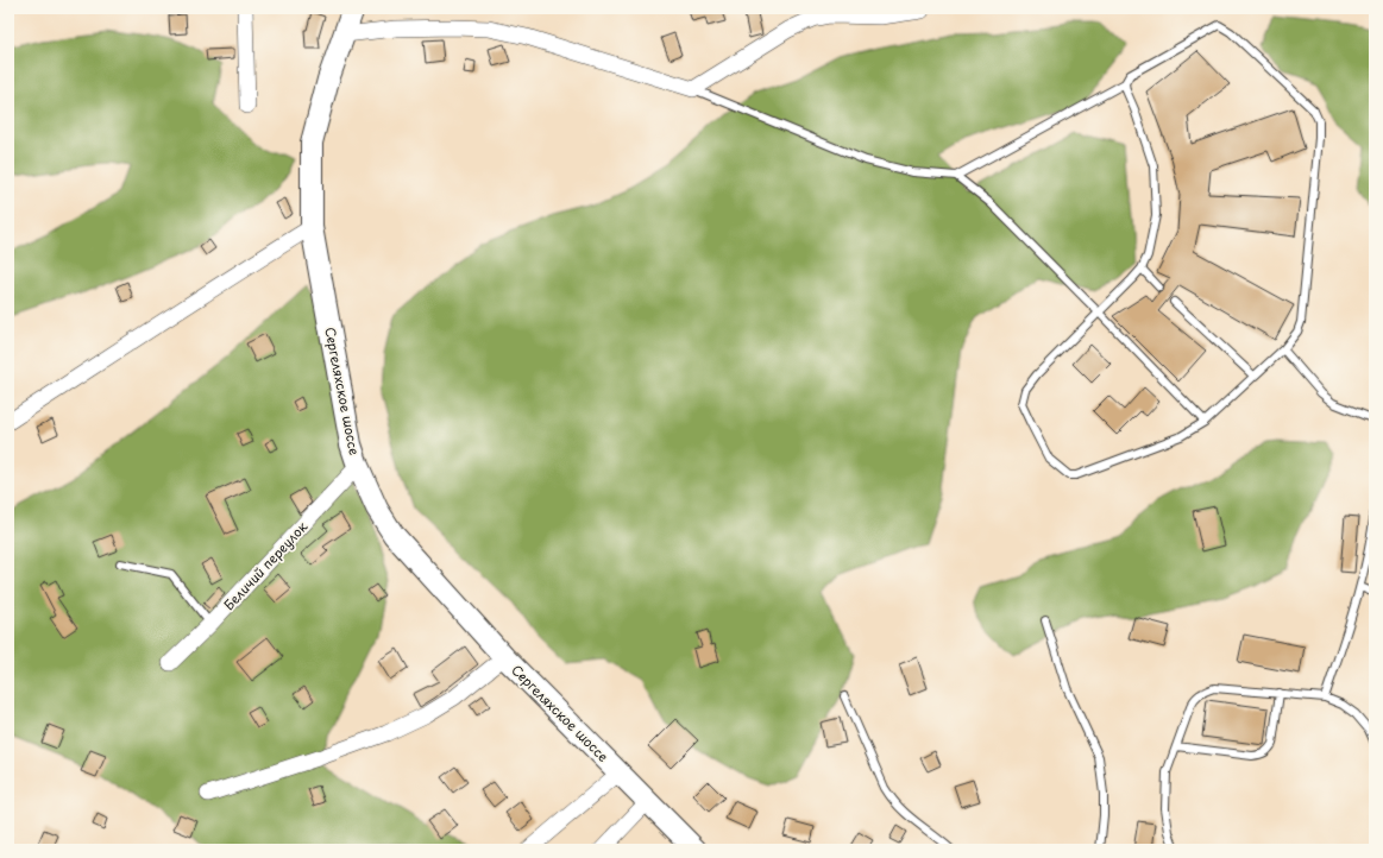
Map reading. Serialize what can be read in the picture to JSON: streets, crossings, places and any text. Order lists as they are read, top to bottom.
{
  "streets": {
    "main road": ["Сергеляхское шоссе"],
    "street": ["Беличий переулок"]
  },
  "crossings": [
    ["Сергеляхское шоссе", "Беличий переулок"]
  ]
}
